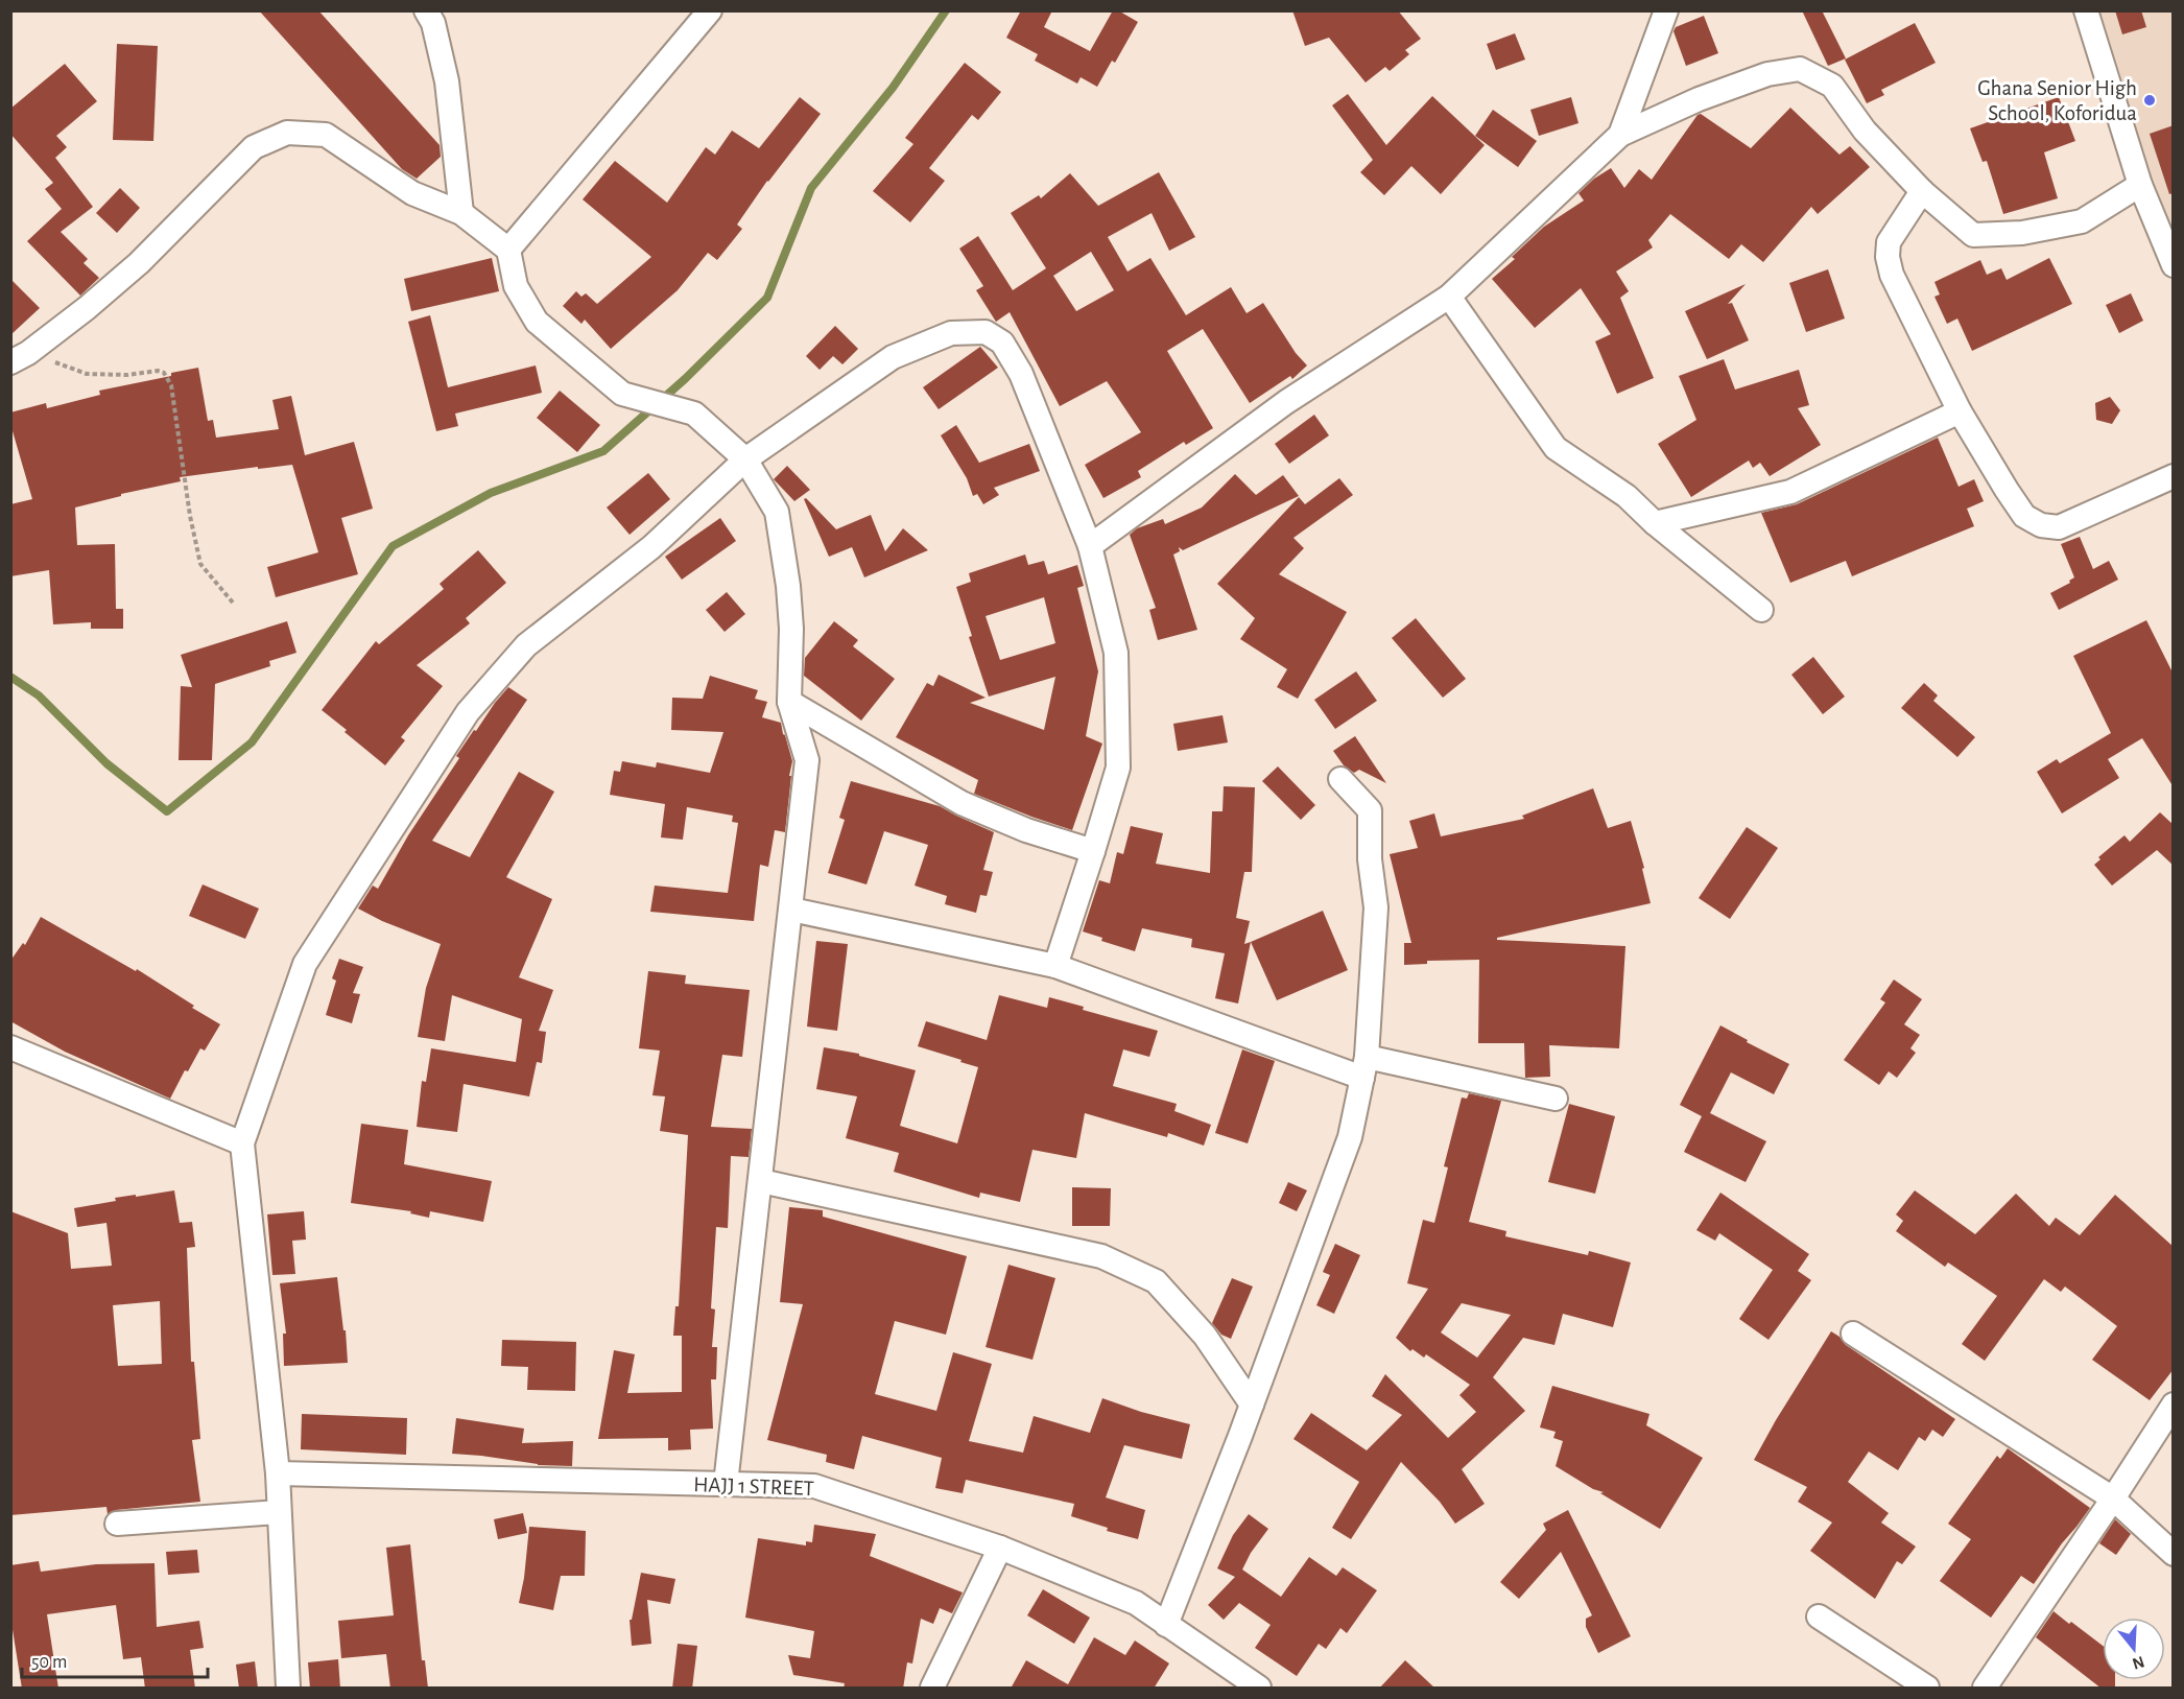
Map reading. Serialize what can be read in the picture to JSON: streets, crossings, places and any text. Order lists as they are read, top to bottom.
{
  "streets": {
    "street": ["HAJJ 1 STREET"]
  },
  "places": ["Ghana Senior High School, Koforidua"],
  "scale_bar": "50 m",
  "north": "bottom"
}
